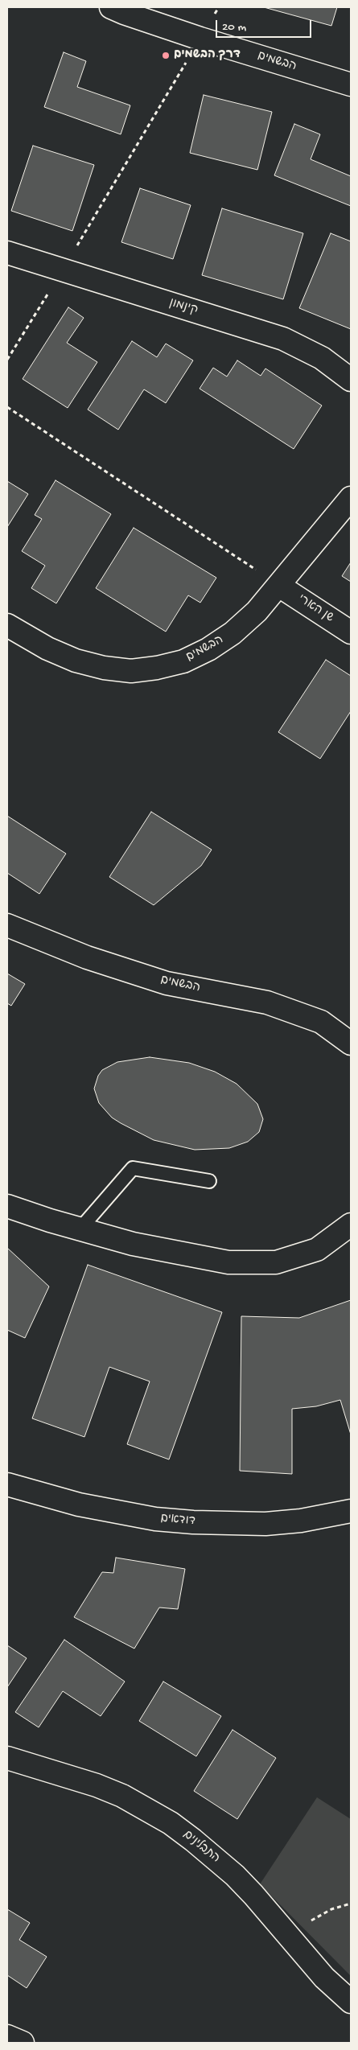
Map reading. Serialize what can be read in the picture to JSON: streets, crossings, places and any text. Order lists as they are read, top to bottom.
{
  "streets": {
    "street": [
      "הבשמים",
      "קינמון",
      "שן הארי",
      "דודאים",
      "התבלינים"
    ]
  },
  "crossings": [
    ["הבשמים", "שן הארי"]
  ],
  "places": ["דרך הבשמים"],
  "scale_bar": "20 m"
}
